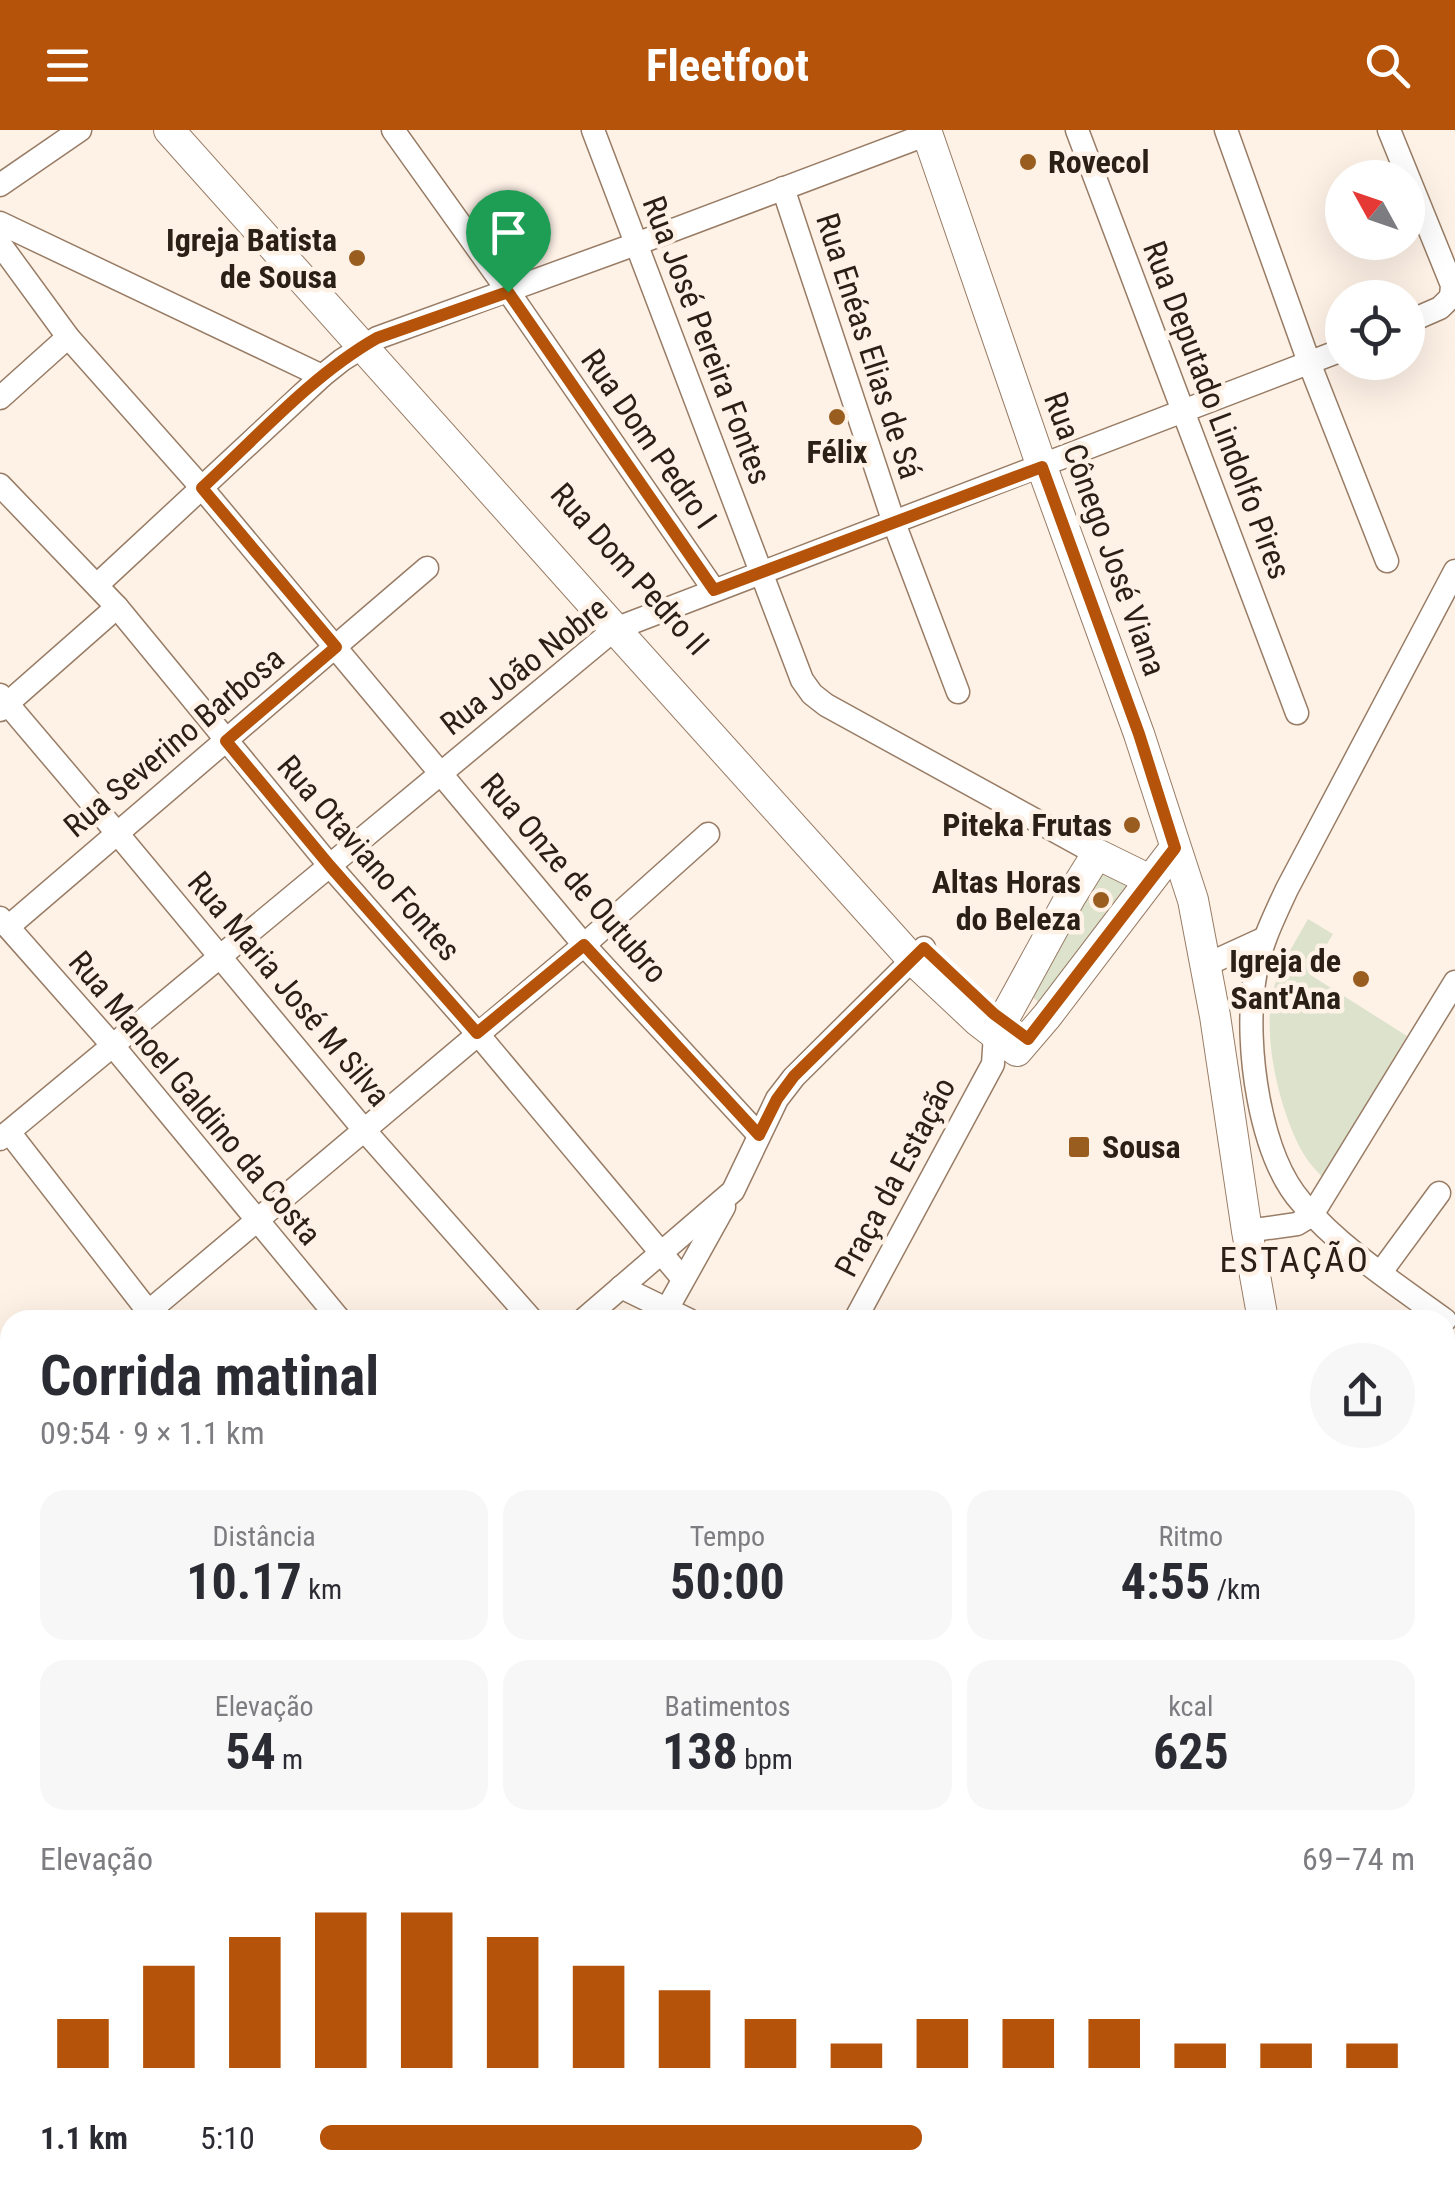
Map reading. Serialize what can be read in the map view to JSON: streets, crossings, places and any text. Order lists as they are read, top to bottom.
{
  "streets": {
    "street": [
      "Rua José Pereira Fontes",
      "Rua Enéas Elias de Sá",
      "Rua Deputado Lindolfo Pires",
      "Rua Dom Pedro I",
      "Rua Cônego José Viana",
      "Rua Dom Pedro II",
      "Rua João Nobre",
      "Rua Severino Barbosa",
      "Rua Otaviano Fontes",
      "Rua Onze de Outubro",
      "Rua Maria José M Silva",
      "Rua Manoel Galdino da Costa",
      "Praça da Estação"
    ]
  },
  "crossings": [
    ["Rua José Pereira Fontes", "Rua João Nobre"],
    ["Rua Enéas Elias de Sá", "Rua João Nobre"],
    ["Rua Deputado Lindolfo Pires", "Rua João Nobre"],
    ["Rua Dom Pedro I", "Rua João Nobre"],
    ["Rua Cônego José Viana", "Rua João Nobre"],
    ["Rua Dom Pedro II", "Rua João Nobre"],
    ["Rua Dom Pedro II", "Praça da Estação"],
    ["Rua João Nobre", "Rua Otaviano Fontes"],
    ["Rua João Nobre", "Rua Onze de Outubro"],
    ["Rua João Nobre", "Rua Maria José M Silva"],
    ["Rua João Nobre", "Rua Manoel Galdino da Costa"],
    ["Rua Severino Barbosa", "Rua Otaviano Fontes"],
    ["Rua Severino Barbosa", "Rua Onze de Outubro"],
    ["Rua Severino Barbosa", "Rua Maria José M Silva"],
    ["Rua Severino Barbosa", "Rua Manoel Galdino da Costa"]
  ],
  "districts": ["ESTAÇÃO"],
  "places": {
    "other": [
      "Rovecol",
      "Igreja Batista de Sousa",
      "Félix",
      "Piteka Frutas",
      "Altas Horas do Beleza",
      "Igreja de Sant'Ana"
    ],
    "transit": ["Sousa"]
  },
  "north": "top left",
  "page": {
    "header": "Fleetfoot",
    "heading": ["Corrida matinal", "09:54 · 9 × 1.1 km"],
    "stats": [
      ["Distância", "10.17 km"],
      ["Tempo", "50:00"],
      ["Ritmo", "4:55 /km"],
      ["Elevação", "54 m"],
      ["Batimentos", "138 bpm"],
      ["kcal", "625"]
    ],
    "chart": ["Elevação", "69–74 m"],
    "list": [
      {
        "name": "1.1 km",
        "note": "5:10"
      }
    ]
  }
}
